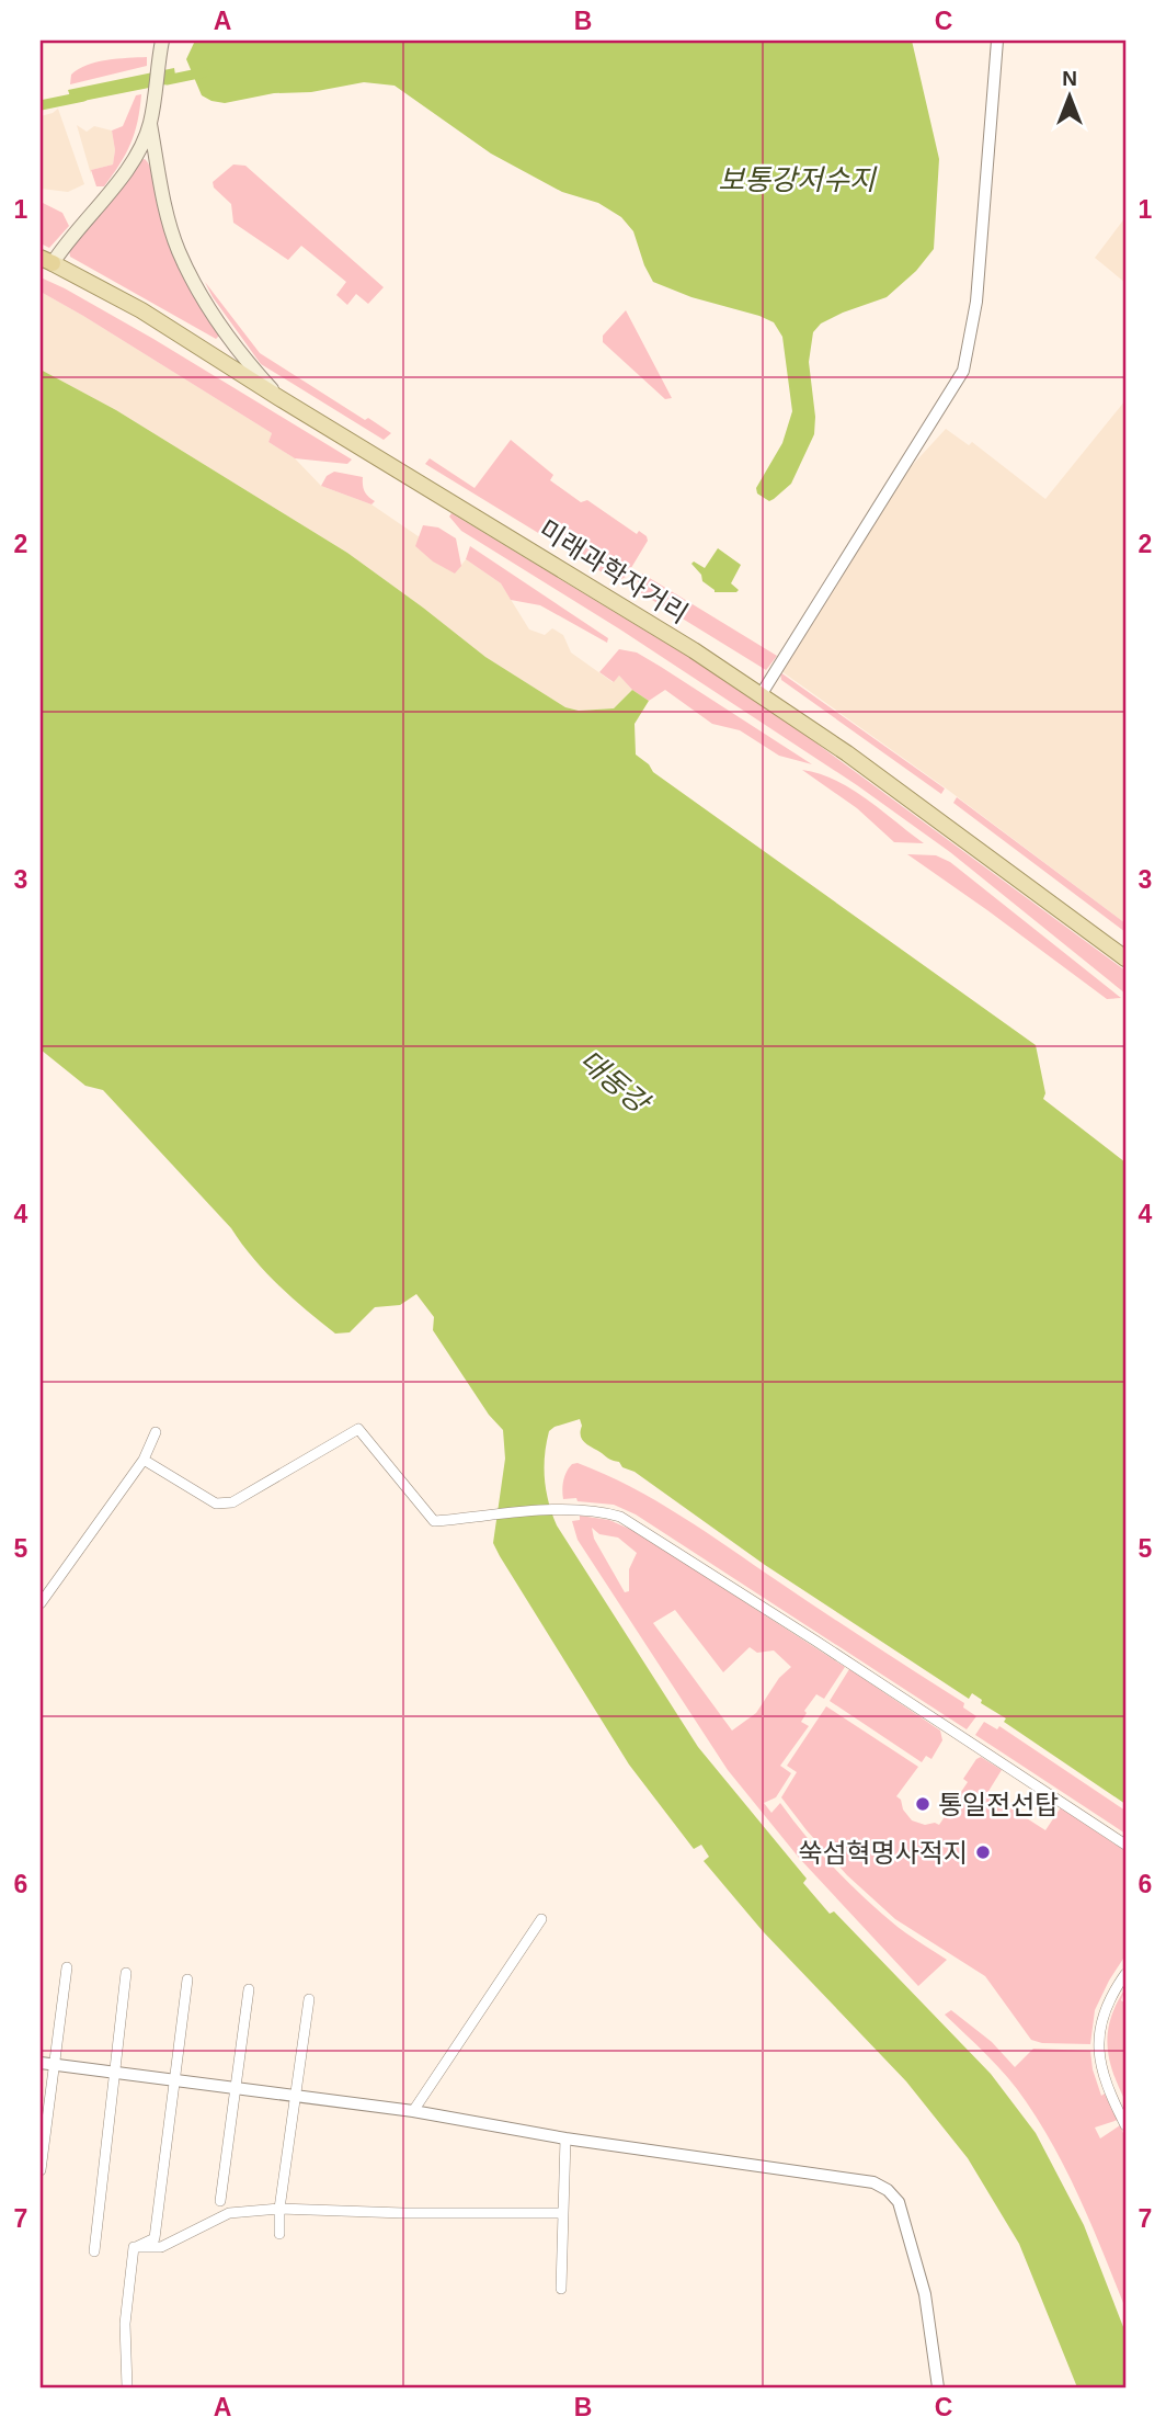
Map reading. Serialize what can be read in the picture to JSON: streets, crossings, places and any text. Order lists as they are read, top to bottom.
{
  "streets": {
    "main road": ["미래과학자거리"]
  },
  "water": ["보통강저수지", "대동강"],
  "places": ["통일전선탑", "쑥섬혁명사적지"],
  "north": "top",
  "grid": {
    "columns": ["A", "B", "C"],
    "rows": [
      "1",
      "2",
      "3",
      "4",
      "5",
      "6",
      "7"
    ]
  }
}
